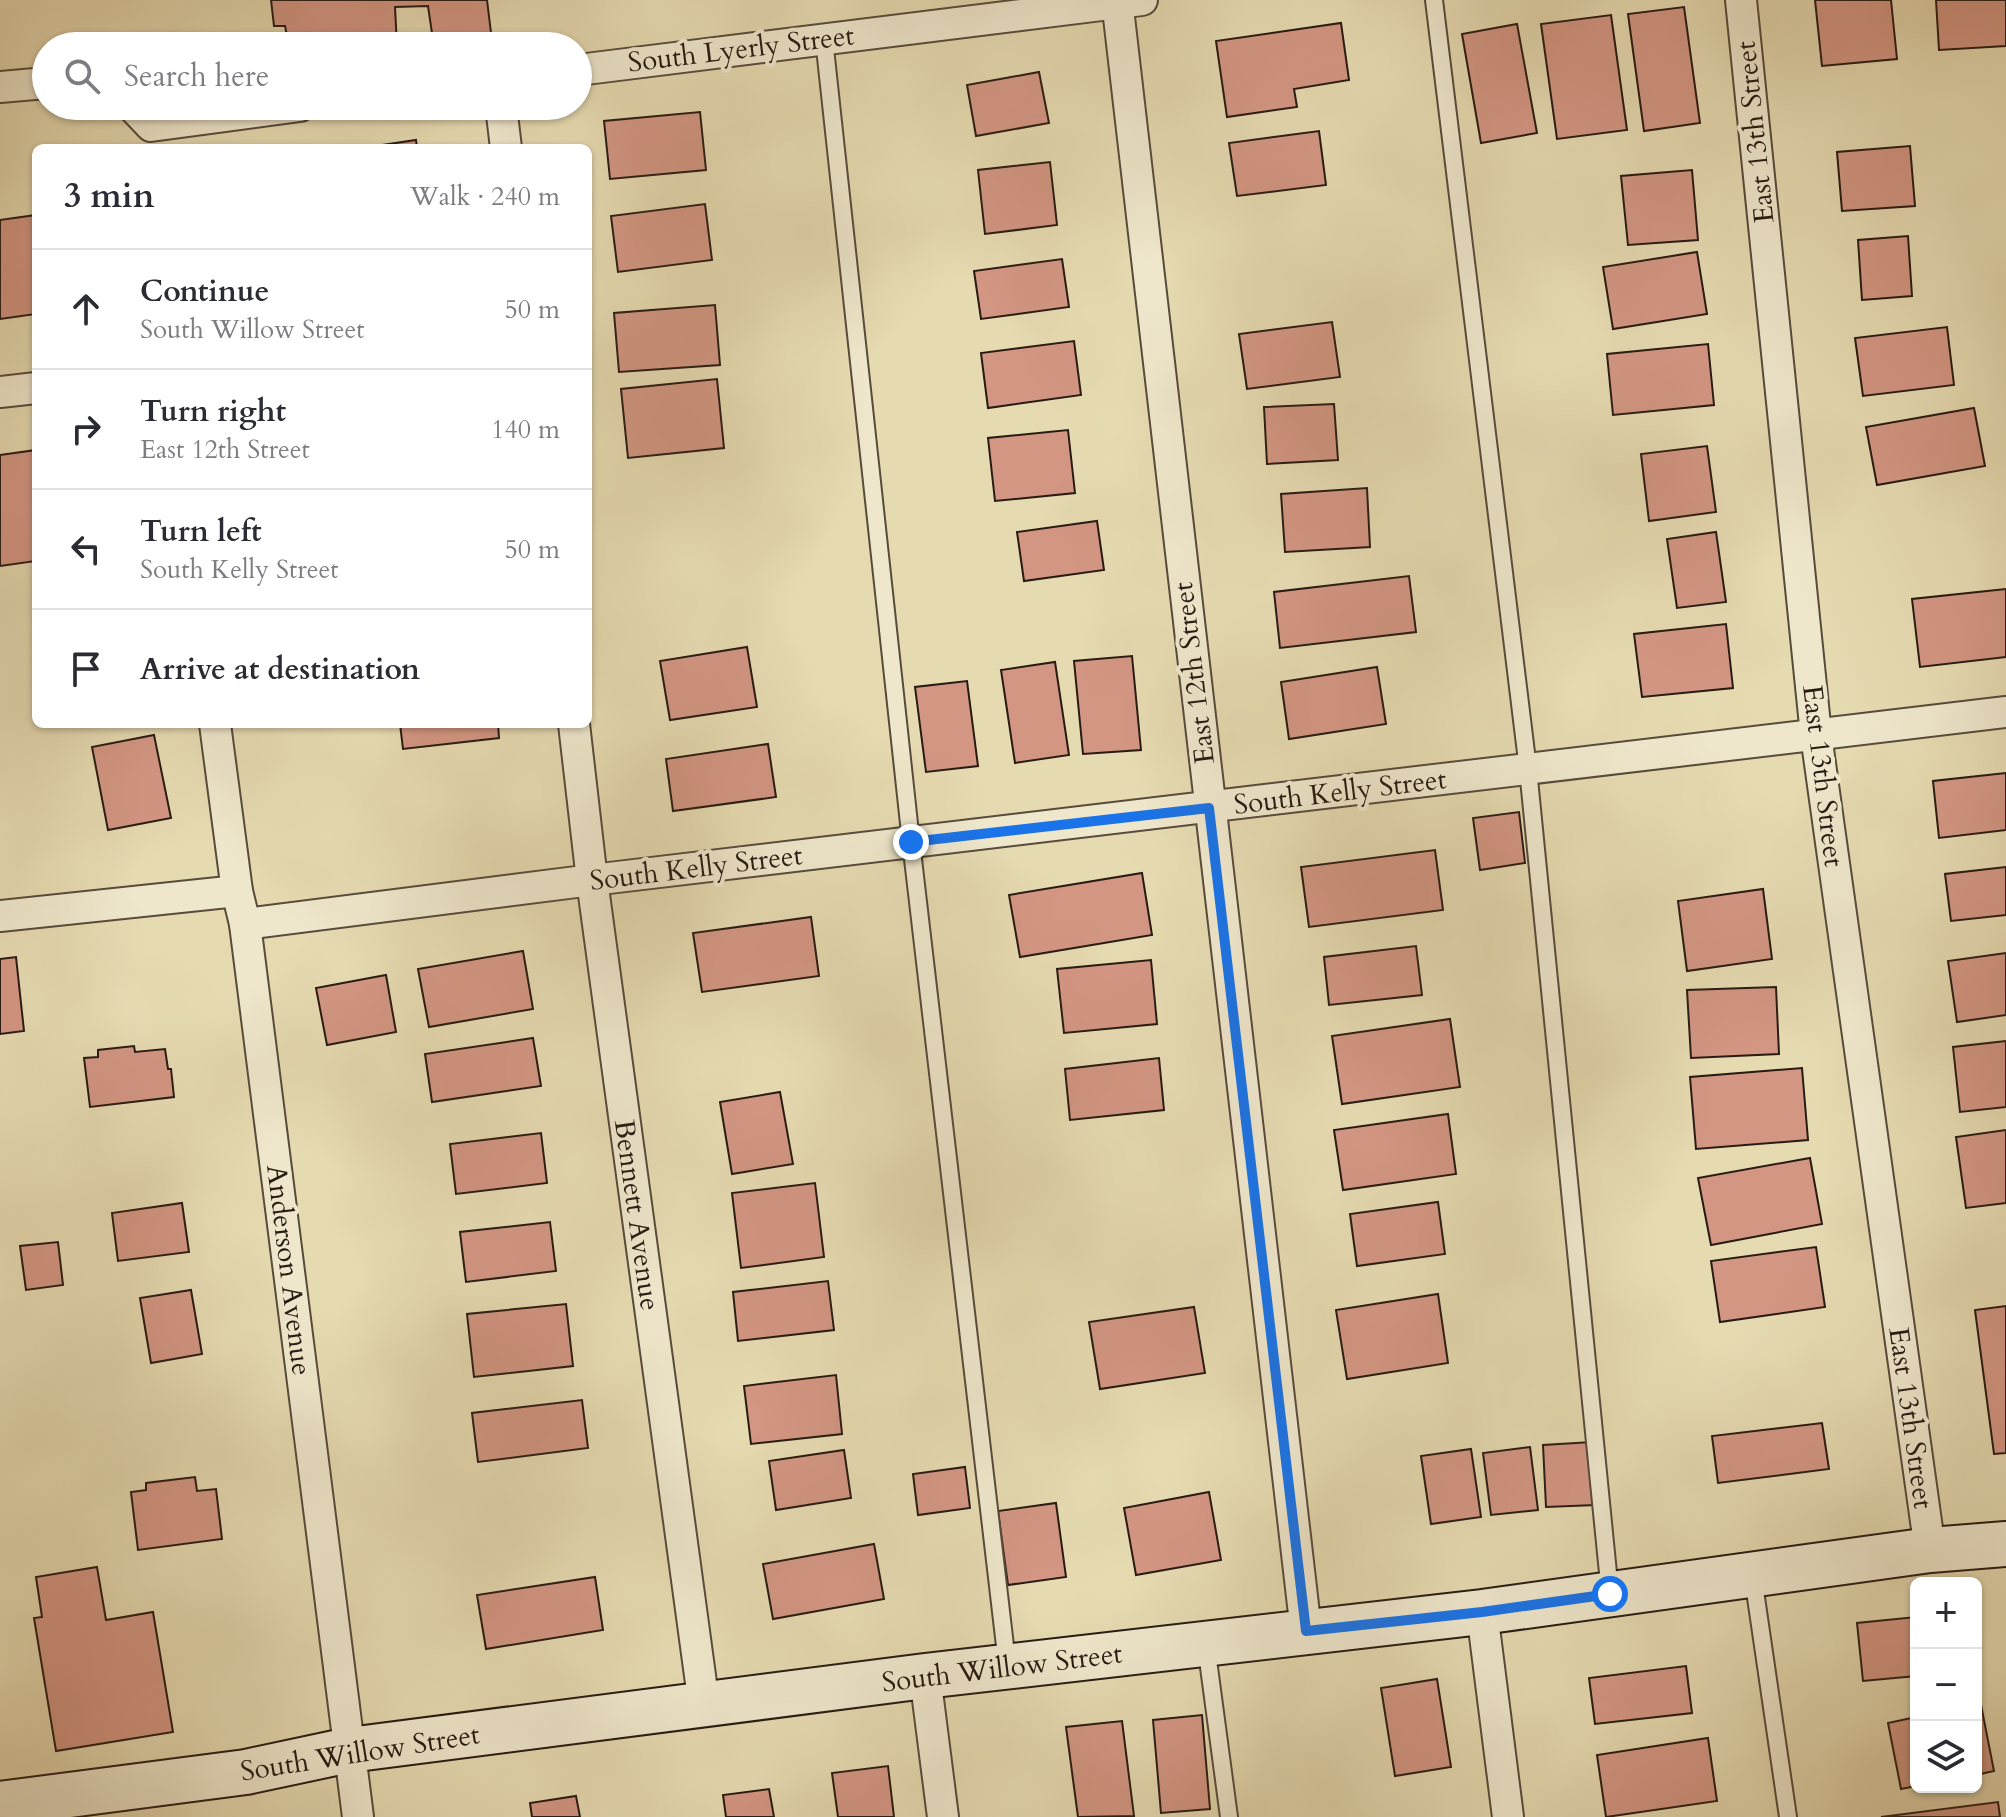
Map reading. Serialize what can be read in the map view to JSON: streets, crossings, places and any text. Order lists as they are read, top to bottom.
{
  "streets": {
    "main road": ["South Willow Street"],
    "street": [
      "South Lyerly Street",
      "East 13th Street",
      "East 12th Street",
      "South Kelly Street",
      "Bennett Avenue",
      "Anderson Avenue"
    ]
  },
  "crossings": [
    ["South Lyerly Street", "East 12th Street"],
    ["East 13th Street", "South Kelly Street"],
    ["East 13th Street", "South Willow Street"],
    ["East 12th Street", "South Kelly Street"],
    ["East 12th Street", "South Willow Street"],
    ["South Kelly Street", "Bennett Avenue"],
    ["South Kelly Street", "Anderson Avenue"],
    ["Bennett Avenue", "South Willow Street"],
    ["Anderson Avenue", "South Willow Street"]
  ],
  "page": {
    "search": "Search here",
    "heading": ["3 min", "Walk · 240 m"],
    "list": [
      ["Continue", "South Willow Street", "50 m"],
      ["Turn right", "East 12th Street", "140 m"],
      ["Turn left", "South Kelly Street", "50 m"],
      "Arrive at destination"
    ],
    "map_buttons": ["+", "−"]
  }
}
